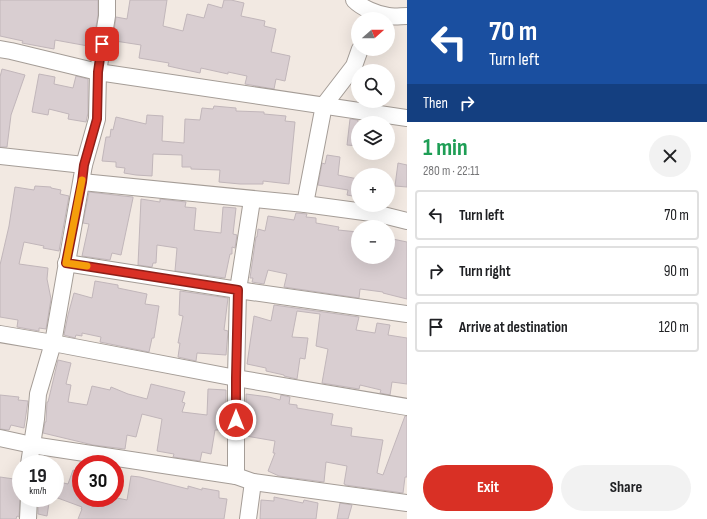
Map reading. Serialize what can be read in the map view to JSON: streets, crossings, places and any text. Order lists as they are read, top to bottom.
{
  "north": "right",
  "page": {
    "turn": ["70 m", "Turn left"],
    "map_buttons": ["+", "−"],
    "then": "Then",
    "heading": ["1 min", "280 m · 22:11"],
    "list": [
      {
        "name": "Turn left",
        "value": "70 m"
      },
      {
        "name": "Turn right",
        "value": "90 m"
      },
      {
        "name": "Arrive at destination",
        "value": "120 m"
      }
    ],
    "speed": "19 km/h",
    "limit": "30",
    "buttons": ["Exit", "Share"]
  }
}
